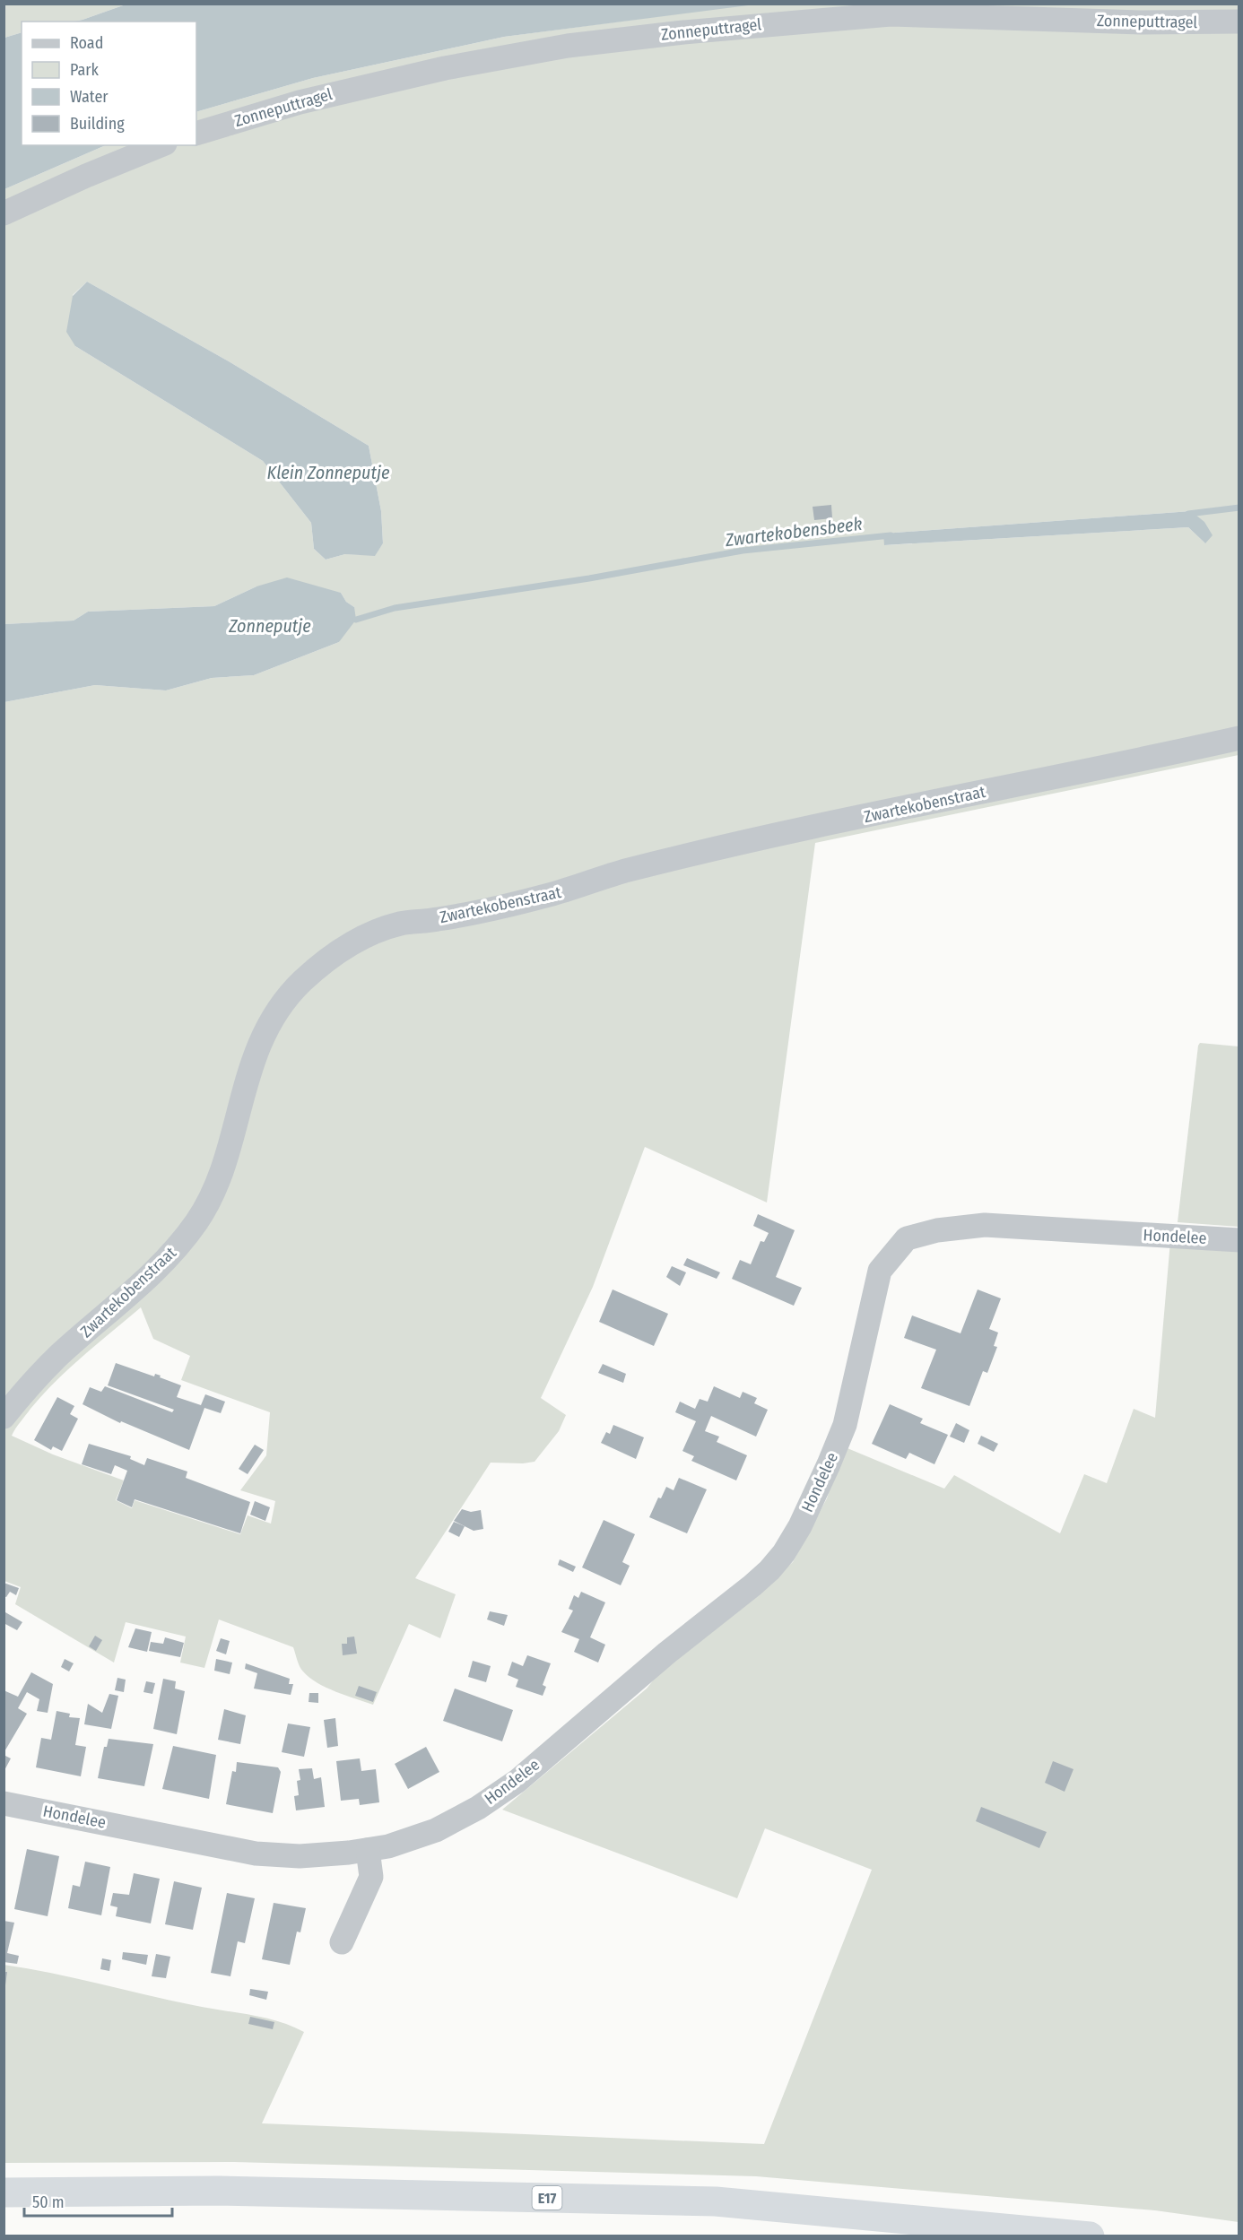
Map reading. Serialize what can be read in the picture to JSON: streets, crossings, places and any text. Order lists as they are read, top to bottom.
{
  "streets": {
    "highway": ["E17"],
    "street": ["Zonneputtragel", "Zwartekobenstraat", "Hondelee"]
  },
  "water": ["Klein Zonneputje", "Zwartekobensbeek", "Zonneputje"],
  "legend": [
    "Road",
    "Park",
    "Water",
    "Building"
  ],
  "scale_bar": "50 m"
}
